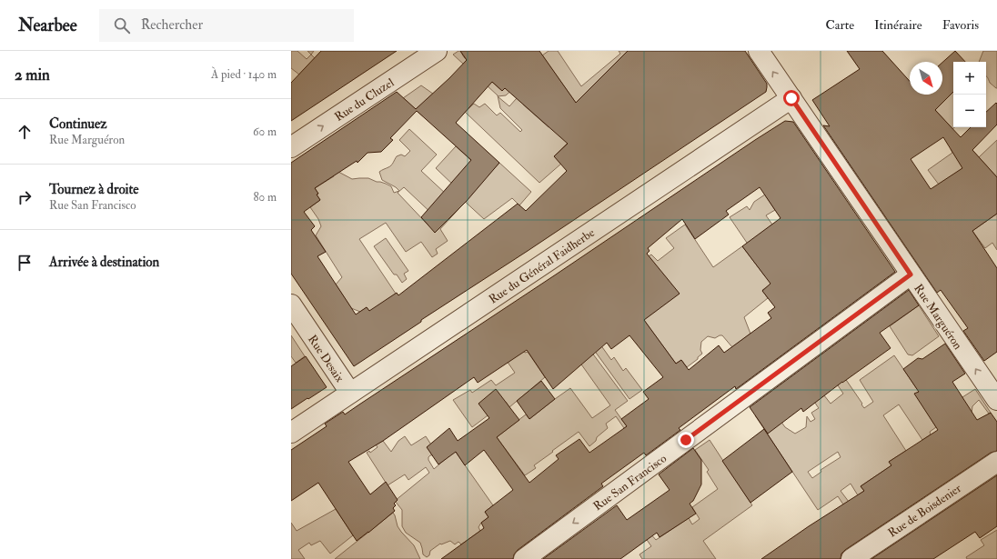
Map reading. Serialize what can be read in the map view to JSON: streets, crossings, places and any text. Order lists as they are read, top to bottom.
{
  "streets": {
    "street": [
      "Rue du Cluzel",
      "Rue du Général Faidherbe",
      "Rue Marguéron",
      "Rue Desaix",
      "Rue San Francisco",
      "Rue de Boisdenier"
    ]
  },
  "crossings": [
    ["Rue du Général Faidherbe", "Rue Marguéron"],
    ["Rue du Général Faidherbe", "Rue Desaix"],
    ["Rue Marguéron", "Rue San Francisco"]
  ],
  "one_way": ["Rue du Cluzel", "Rue Marguéron", "Rue San Francisco"],
  "north": "bottom right",
  "page": {
    "header": "Nearbee",
    "search": "Rechercher",
    "nav": ["Carte", "Itinéraire", "Favoris"],
    "heading": ["2 min", "À pied · 140 m"],
    "map_buttons": ["+", "−"],
    "list": [
      ["Continuez", "Rue Marguéron", "60 m"],
      ["Tournez à droite", "Rue San Francisco", "80 m"],
      "Arrivée à destination"
    ]
  }
}
